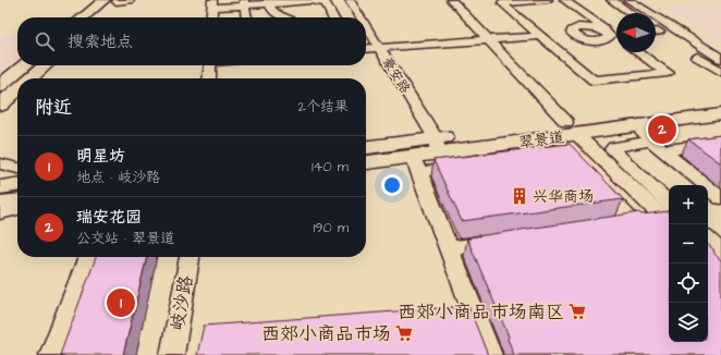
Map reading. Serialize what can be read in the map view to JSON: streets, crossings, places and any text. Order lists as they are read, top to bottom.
{
  "streets": {
    "main road": ["翠景道"],
    "street": ["豪安路", "岐沙路"]
  },
  "crossings": [
    ["豪安路", "翠景道"]
  ],
  "places": {
    "building": ["兴华商场"],
    "supermarket": ["西郊小商品市场南区", "西郊小商品市场"]
  },
  "north": "left",
  "page": {
    "search": "搜索地点",
    "heading": ["附近", "2个结果"],
    "pins": ["2", "1"],
    "list": [
      {
        "mark": "1",
        "name": "明星坊",
        "note": "地点 · 岐沙路",
        "value": "140 m"
      },
      {
        "mark": "2",
        "name": "瑞安花园",
        "note": "公交站 · 翠景道",
        "value": "190 m"
      }
    ],
    "map_buttons": ["+", "−"]
  }
}
